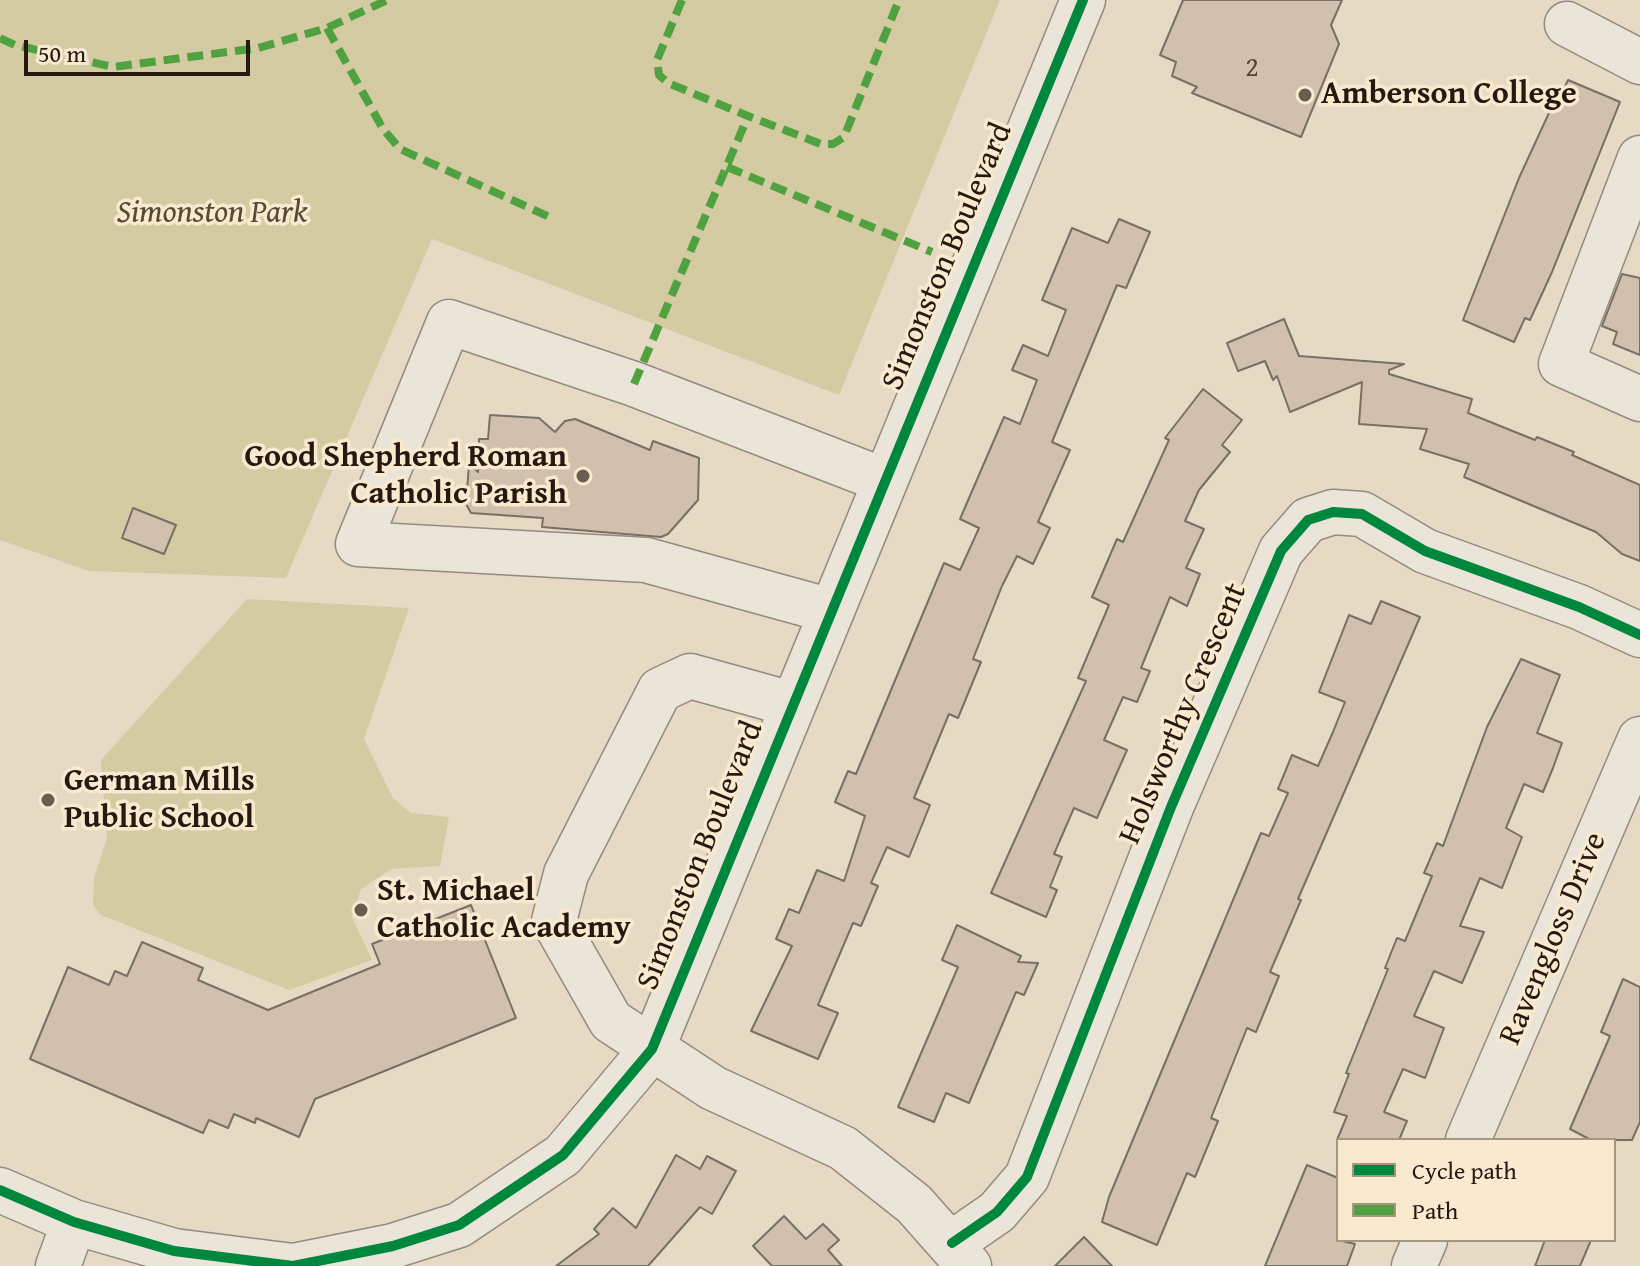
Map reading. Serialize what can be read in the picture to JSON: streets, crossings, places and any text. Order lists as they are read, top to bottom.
{
  "streets": {
    "street": ["Simonston Boulevard", "Holsworthy Crescent", "Ravengloss Drive"]
  },
  "parks": ["Simonston Park"],
  "places": [
    "Amberson College",
    "Good Shepherd Roman Catholic Parish",
    "German Mills Public School",
    "St. Michael Catholic Academy"
  ],
  "house_numbers": ["2"],
  "legend": ["Cycle path", "Path"],
  "scale_bar": "50 m"
}
